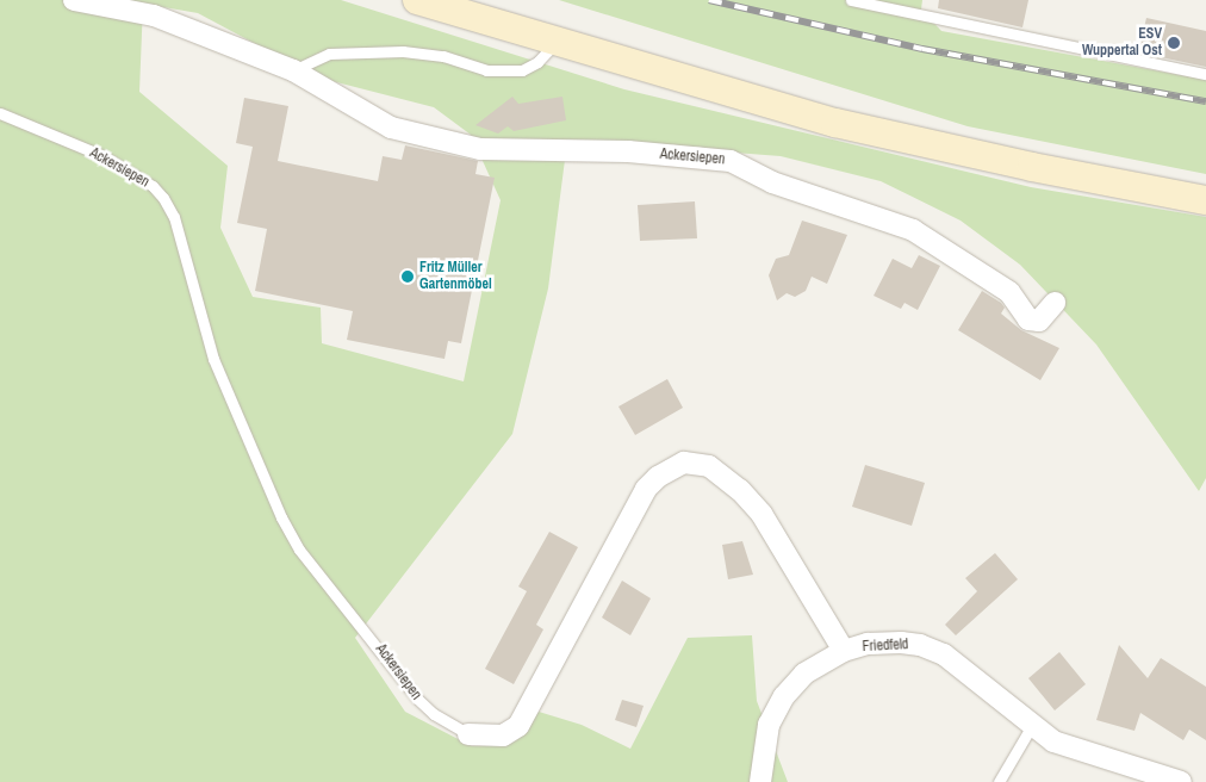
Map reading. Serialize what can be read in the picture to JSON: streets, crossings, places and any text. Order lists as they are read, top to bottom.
{
  "streets": {
    "street": ["Ackersiepen", "Friedfeld"]
  },
  "crossings": [
    ["Ackersiepen", "Friedfeld"]
  ],
  "places": ["ESV Wuppertal Ost", "Fritz Müller Gartenmöbel"]
}
